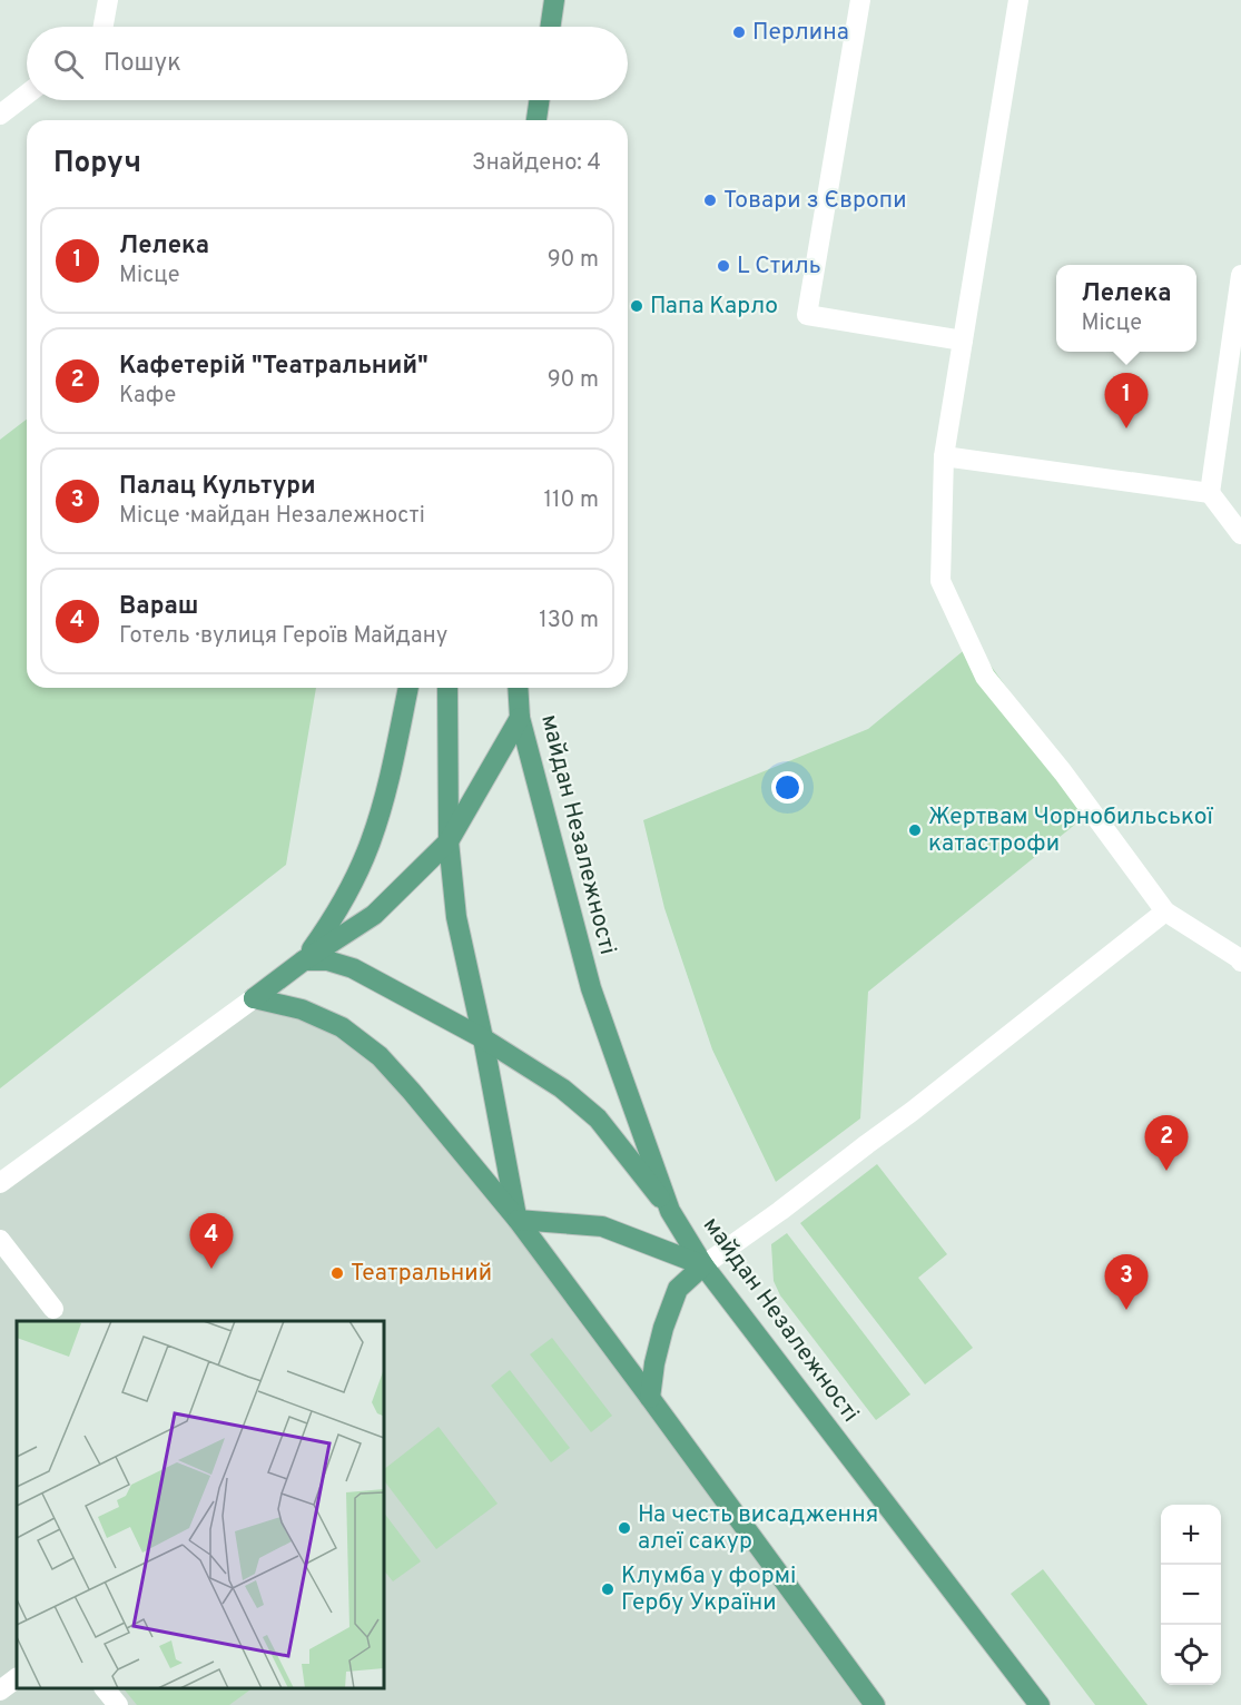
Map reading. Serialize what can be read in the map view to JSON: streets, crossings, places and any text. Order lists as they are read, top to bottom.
{
  "streets": {
    "main road": ["майдан Незалежності"]
  },
  "places": [
    "Перлина",
    "Товари з Європи",
    "L Стиль",
    "Папа Карло",
    "Жертвам Чорнобильської катастрофи",
    "Театральний",
    "На честь висадження алеї сакур",
    "Клумба у формі Гербу України"
  ],
  "page": {
    "search": "Пошук",
    "heading": ["Поруч", "Знайдено: 4"],
    "list": [
      {
        "mark": "1",
        "name": "Лелека",
        "note": "Місце",
        "value": "90 m"
      },
      {
        "mark": "2",
        "name": "Кафетерій \"Театральний\"",
        "note": "Кафе",
        "value": "90 m"
      },
      {
        "mark": "3",
        "name": "Палац Культури",
        "note": "Місце · майдан Незалежності",
        "value": "110 m"
      },
      {
        "mark": "4",
        "name": "Вараш",
        "note": "Готель · вулиця Героїв Майдану",
        "value": "130 m"
      }
    ],
    "popup": ["Лелека", "Місце"],
    "pins": [
      "1",
      "2",
      "4",
      "3"
    ],
    "map_buttons": ["+", "−"]
  }
}
